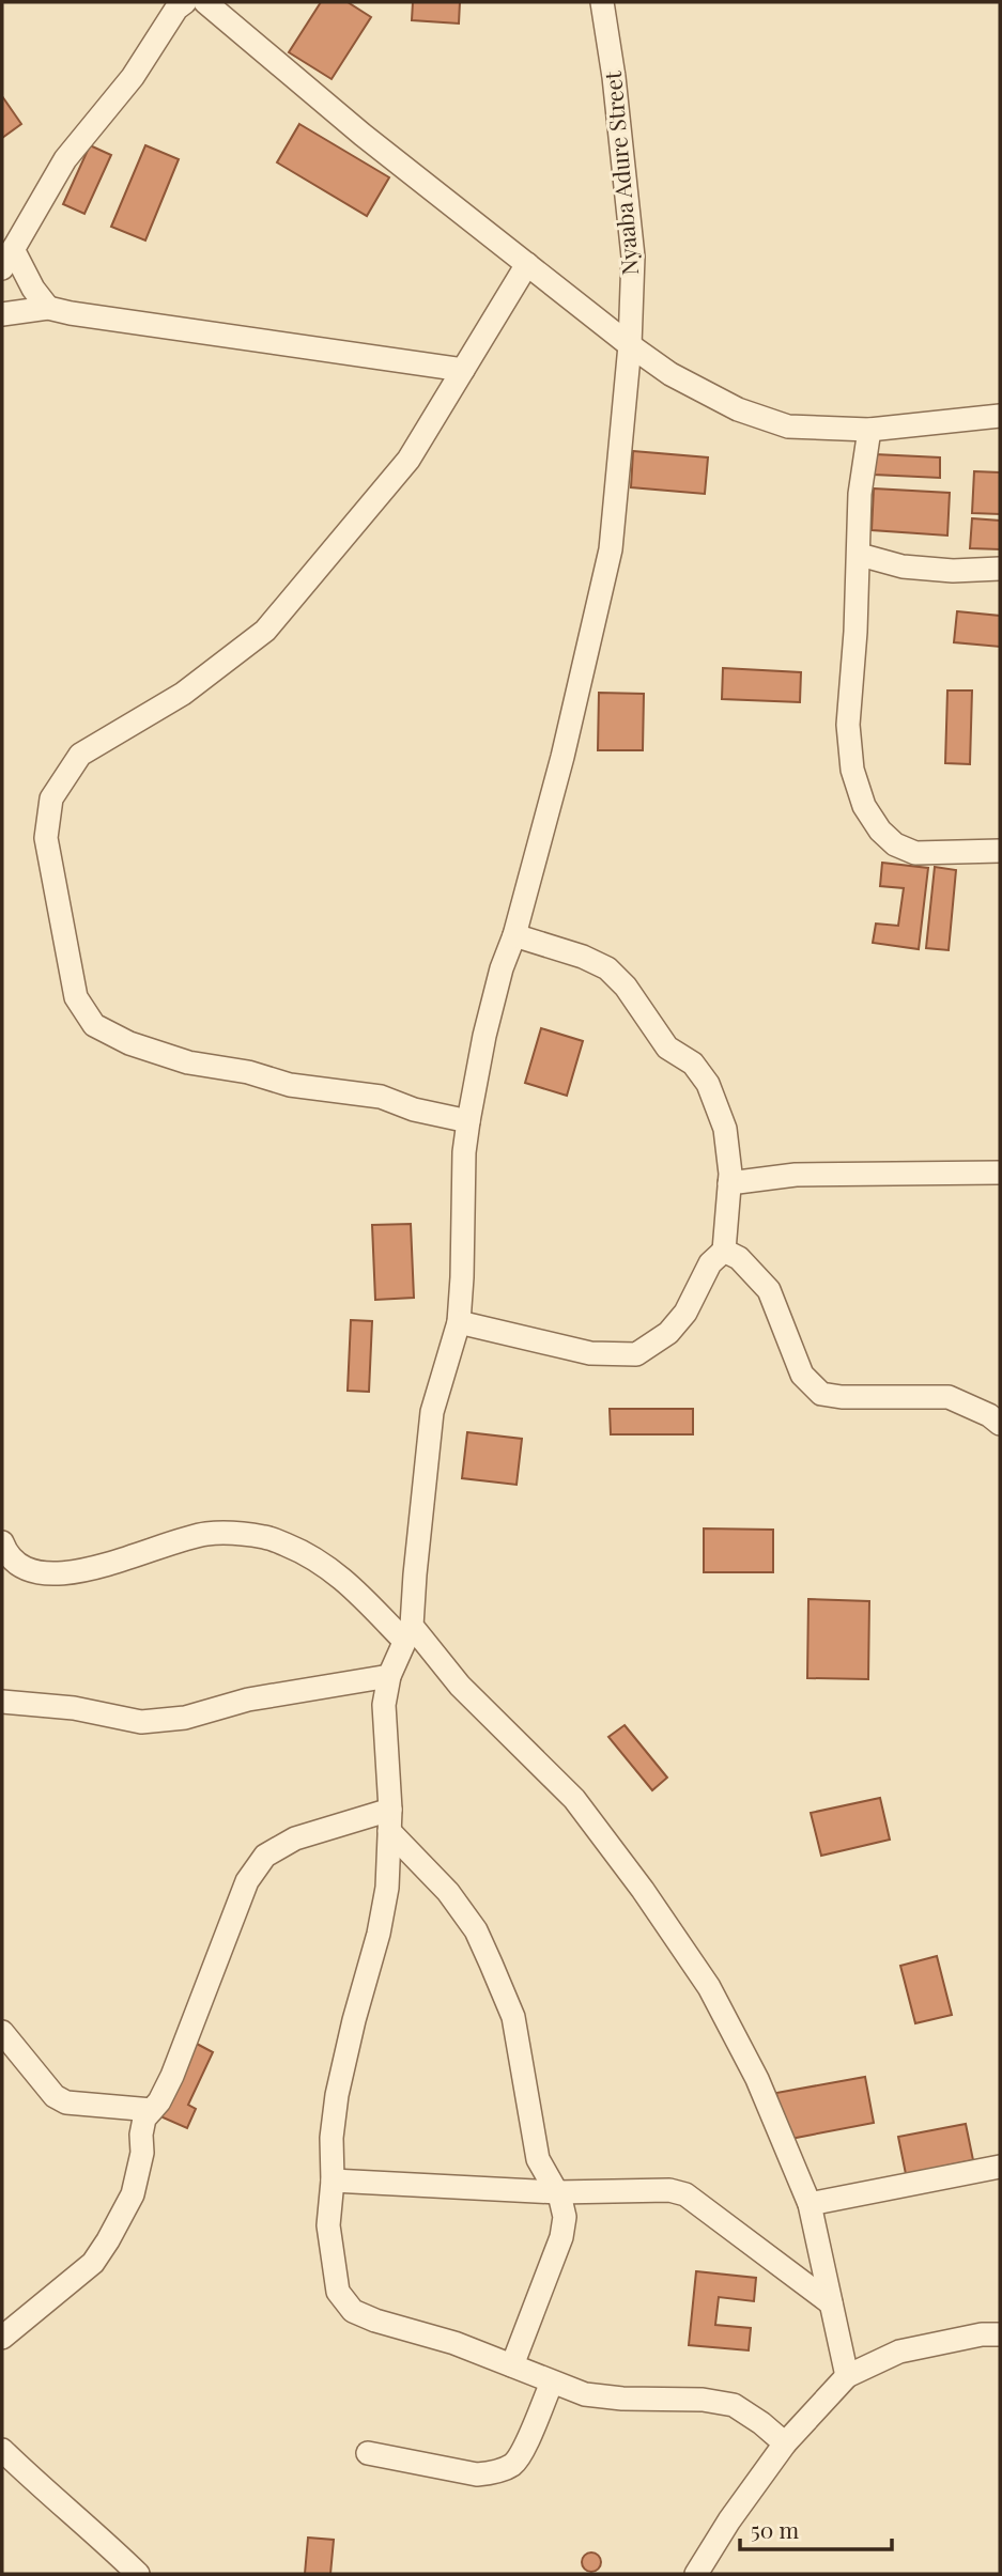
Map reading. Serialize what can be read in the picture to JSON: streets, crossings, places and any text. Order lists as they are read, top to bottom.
{
  "streets": {
    "street": ["Nyaaba Adure Street"]
  },
  "scale_bar": "50 m"
}
